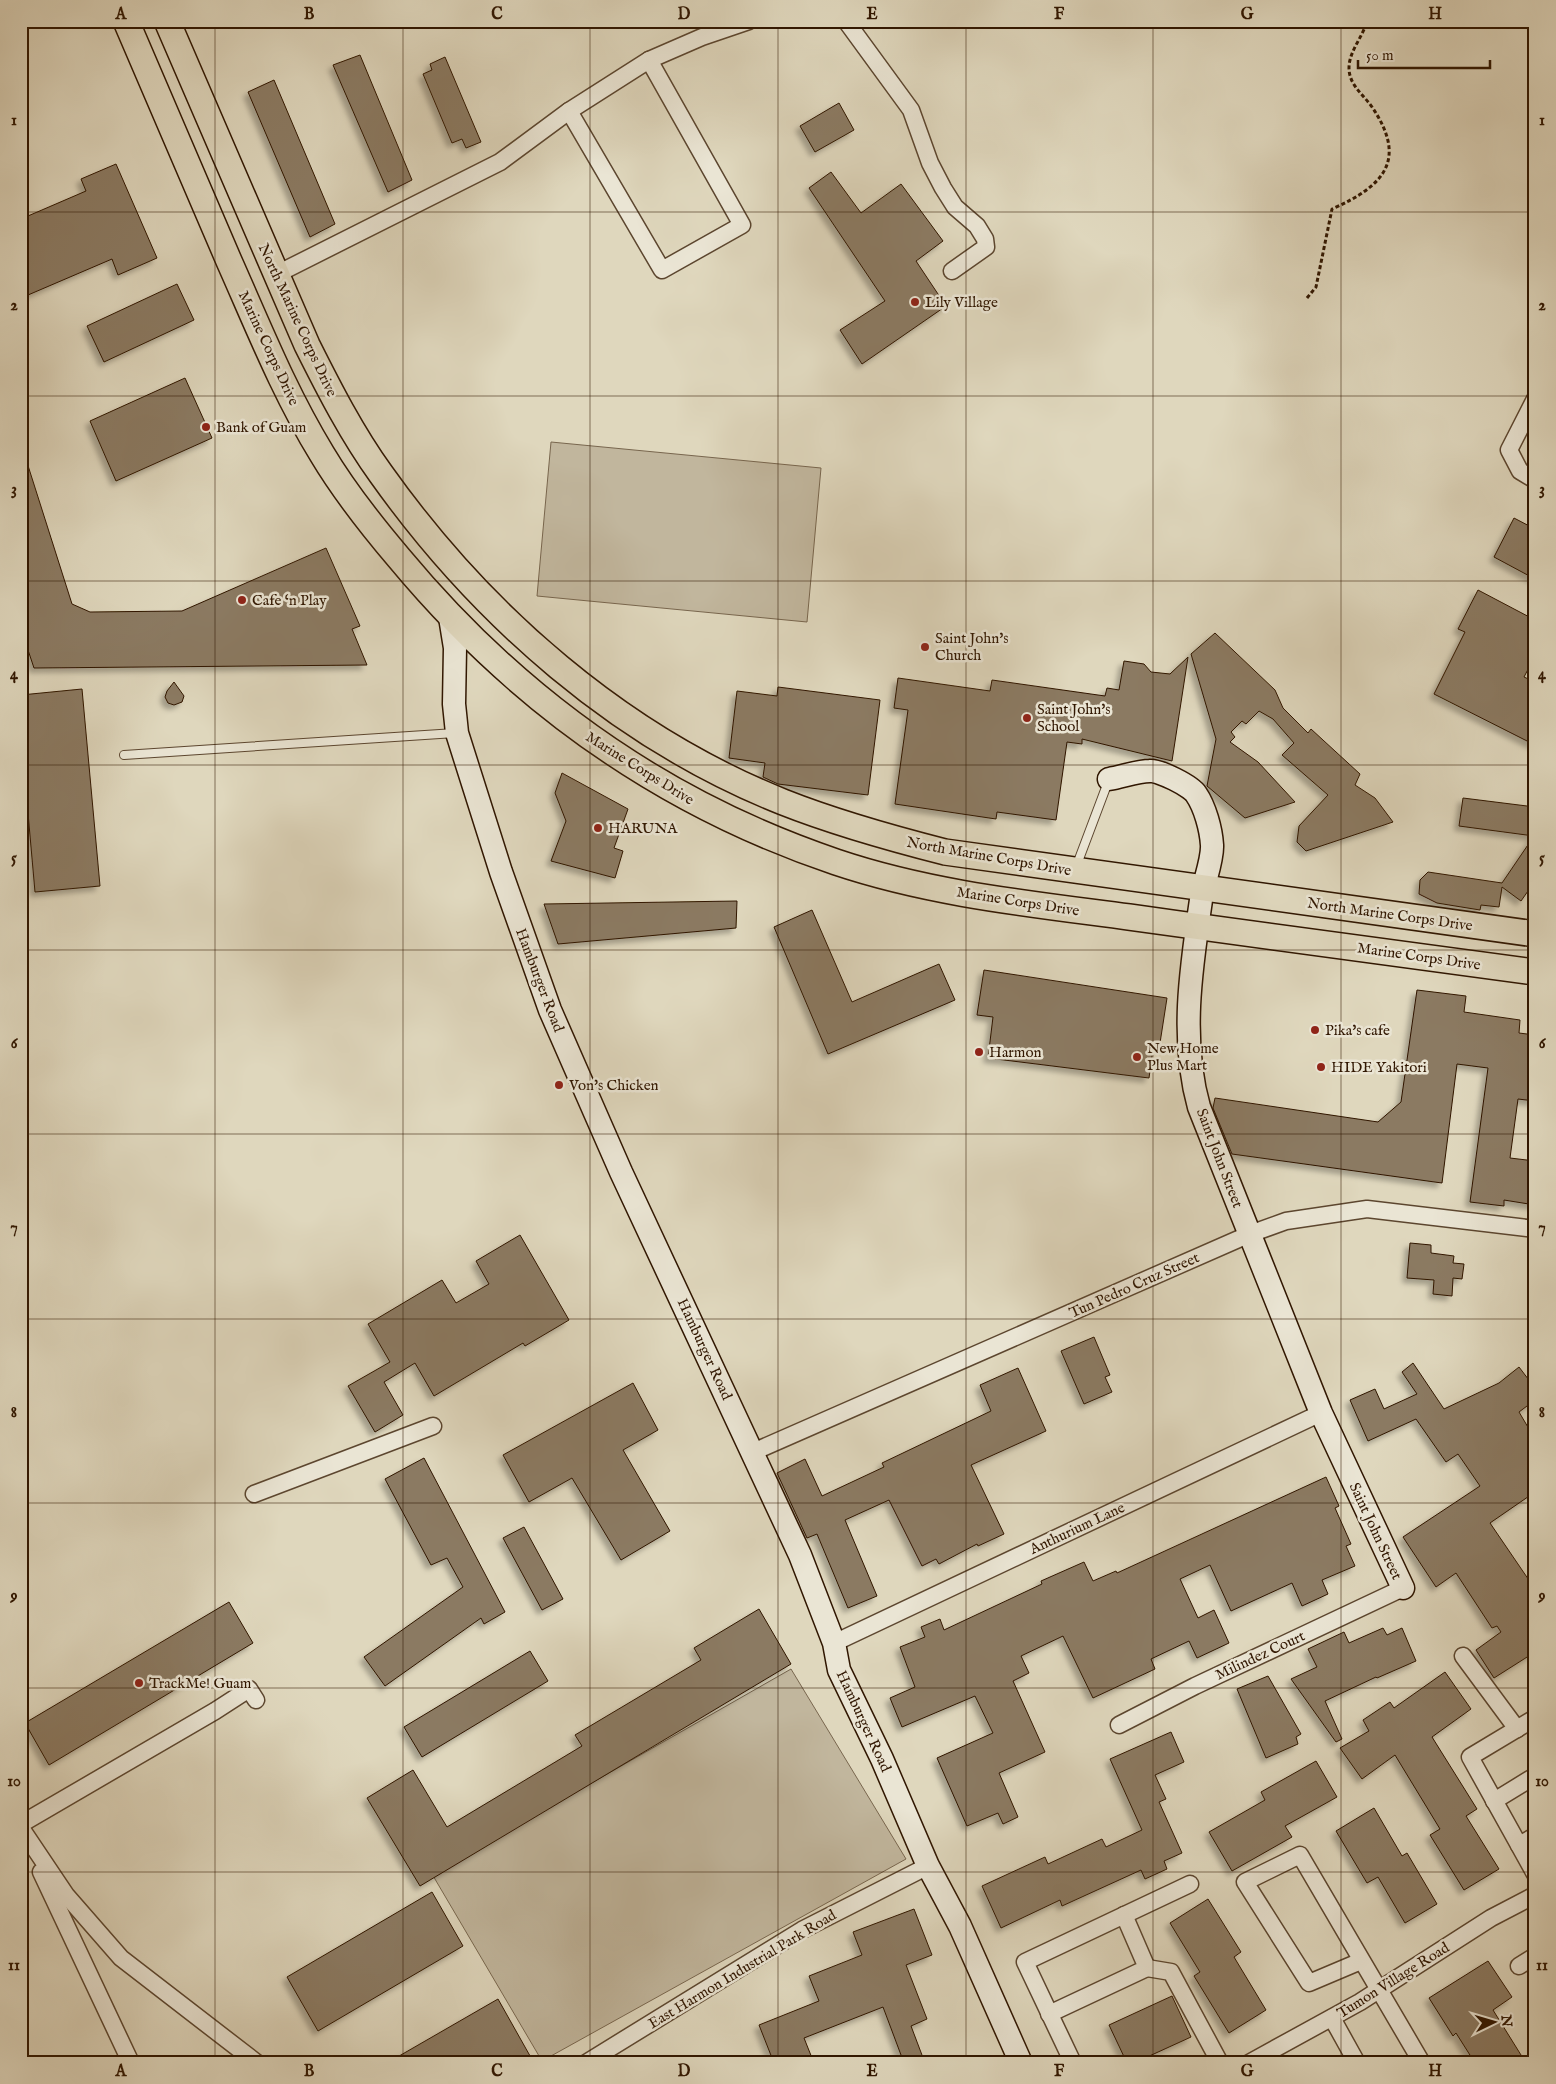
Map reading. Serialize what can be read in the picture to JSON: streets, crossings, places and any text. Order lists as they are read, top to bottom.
{
  "streets": {
    "main road": ["North Marine Corps Drive", "Marine Corps Drive"],
    "street": [
      "Hamburger Road",
      "Saint John Street",
      "Tun Pedro Cruz Street",
      "Anthurium Lane",
      "Milindez Court",
      "East Harmon Industrial Park Road",
      "Tumon Village Road"
    ]
  },
  "crossings": [
    ["North Marine Corps Drive", "Saint John Street"],
    ["Marine Corps Drive", "Hamburger Road"],
    ["Marine Corps Drive", "Saint John Street"],
    ["Hamburger Road", "Tun Pedro Cruz Street"],
    ["Hamburger Road", "Anthurium Lane"],
    ["Hamburger Road", "East Harmon Industrial Park Road"],
    ["Saint John Street", "Tun Pedro Cruz Street"],
    ["Saint John Street", "Anthurium Lane"],
    ["Saint John Street", "Milindez Court"]
  ],
  "places": [
    "Lily Village",
    "Bank of Guam",
    "Cafe ‘n Play",
    "Saint John's Church",
    "Saint John's School",
    "HARUNA",
    "Pika's cafe",
    "Harmon",
    "New Home Plus Mart",
    "HIDE Yakitori",
    "Von's Chicken",
    "TrackMe! Guam"
  ],
  "scale_bar": "50 m",
  "north": "right",
  "grid": {
    "columns": [
      "A",
      "B",
      "C",
      "D",
      "E",
      "F",
      "G",
      "H"
    ],
    "rows": [
      "1",
      "2",
      "3",
      "4",
      "5",
      "6",
      "7",
      "8",
      "9",
      "10",
      "11"
    ]
  }
}
